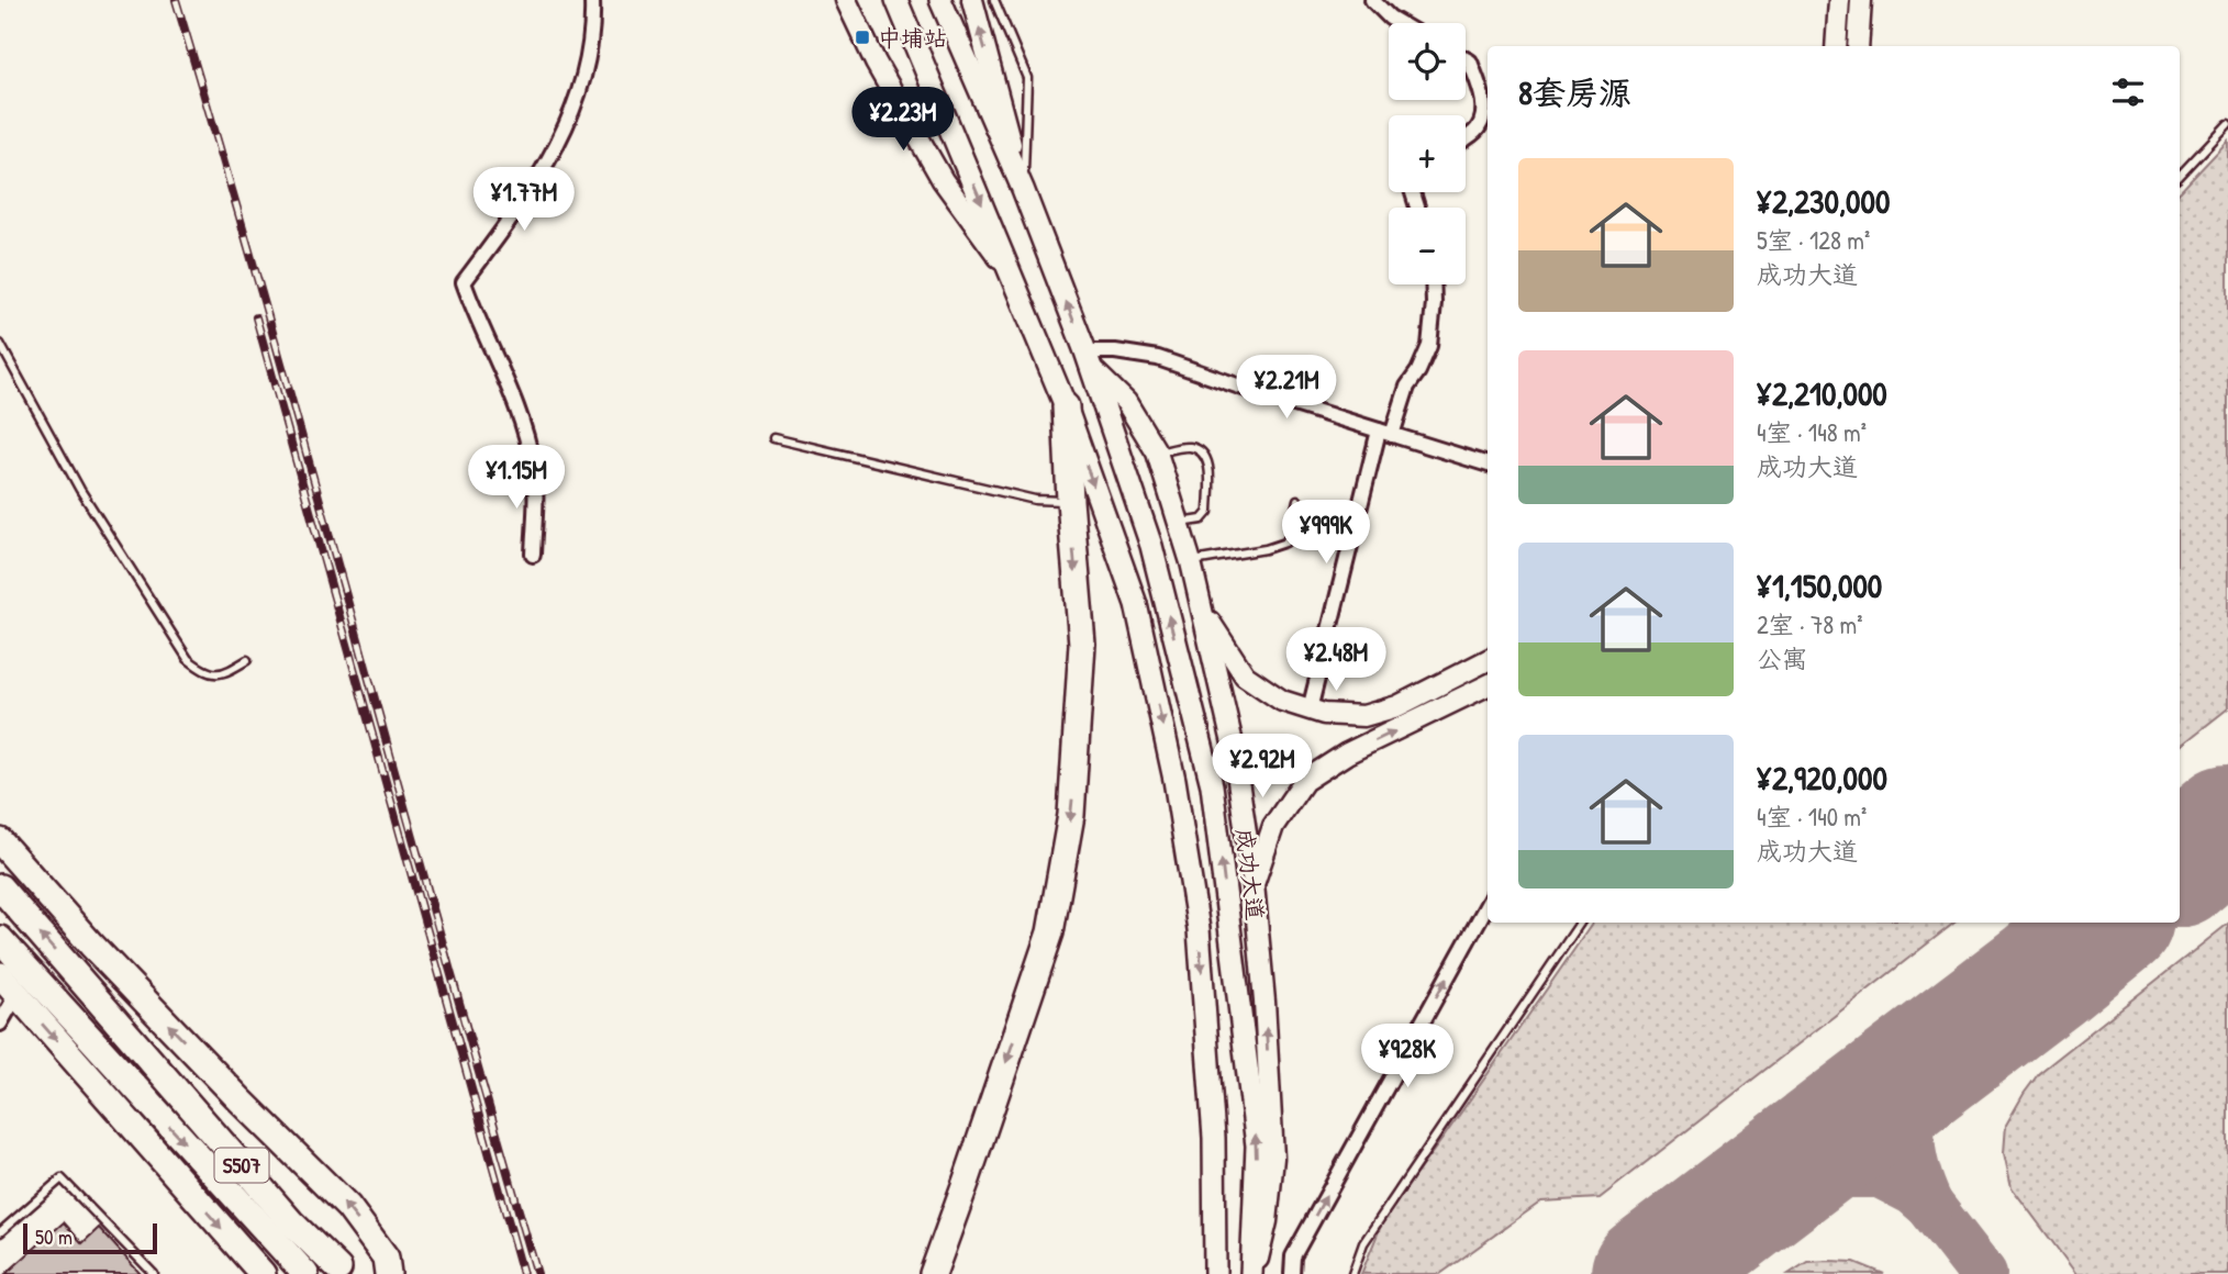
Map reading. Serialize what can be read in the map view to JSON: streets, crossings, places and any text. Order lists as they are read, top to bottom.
{
  "streets": {
    "highway": ["S507"],
    "main road": ["成功大道"]
  },
  "places": {
    "transit": ["中埔站"]
  },
  "scale_bar": "50 m",
  "page": {
    "map_buttons": ["+", "−"],
    "heading": "8套房源",
    "price": [
      "¥2.23M",
      "¥1.77M",
      "¥2.21M",
      "¥1.15M",
      "¥999K",
      "¥2.48M",
      "¥2.92M",
      "¥928K"
    ],
    "list": [
      {
        "name": "¥2,230,000",
        "note": "5室 · 128 m² · 成功大道"
      },
      {
        "name": "¥2,210,000",
        "note": "4室 · 148 m² · 成功大道"
      },
      {
        "name": "¥1,150,000",
        "note": "2室 · 78 m² · 公寓"
      },
      {
        "name": "¥2,920,000",
        "note": "4室 · 140 m² · 成功大道"
      }
    ],
    "scale": "50 m"
  }
}
